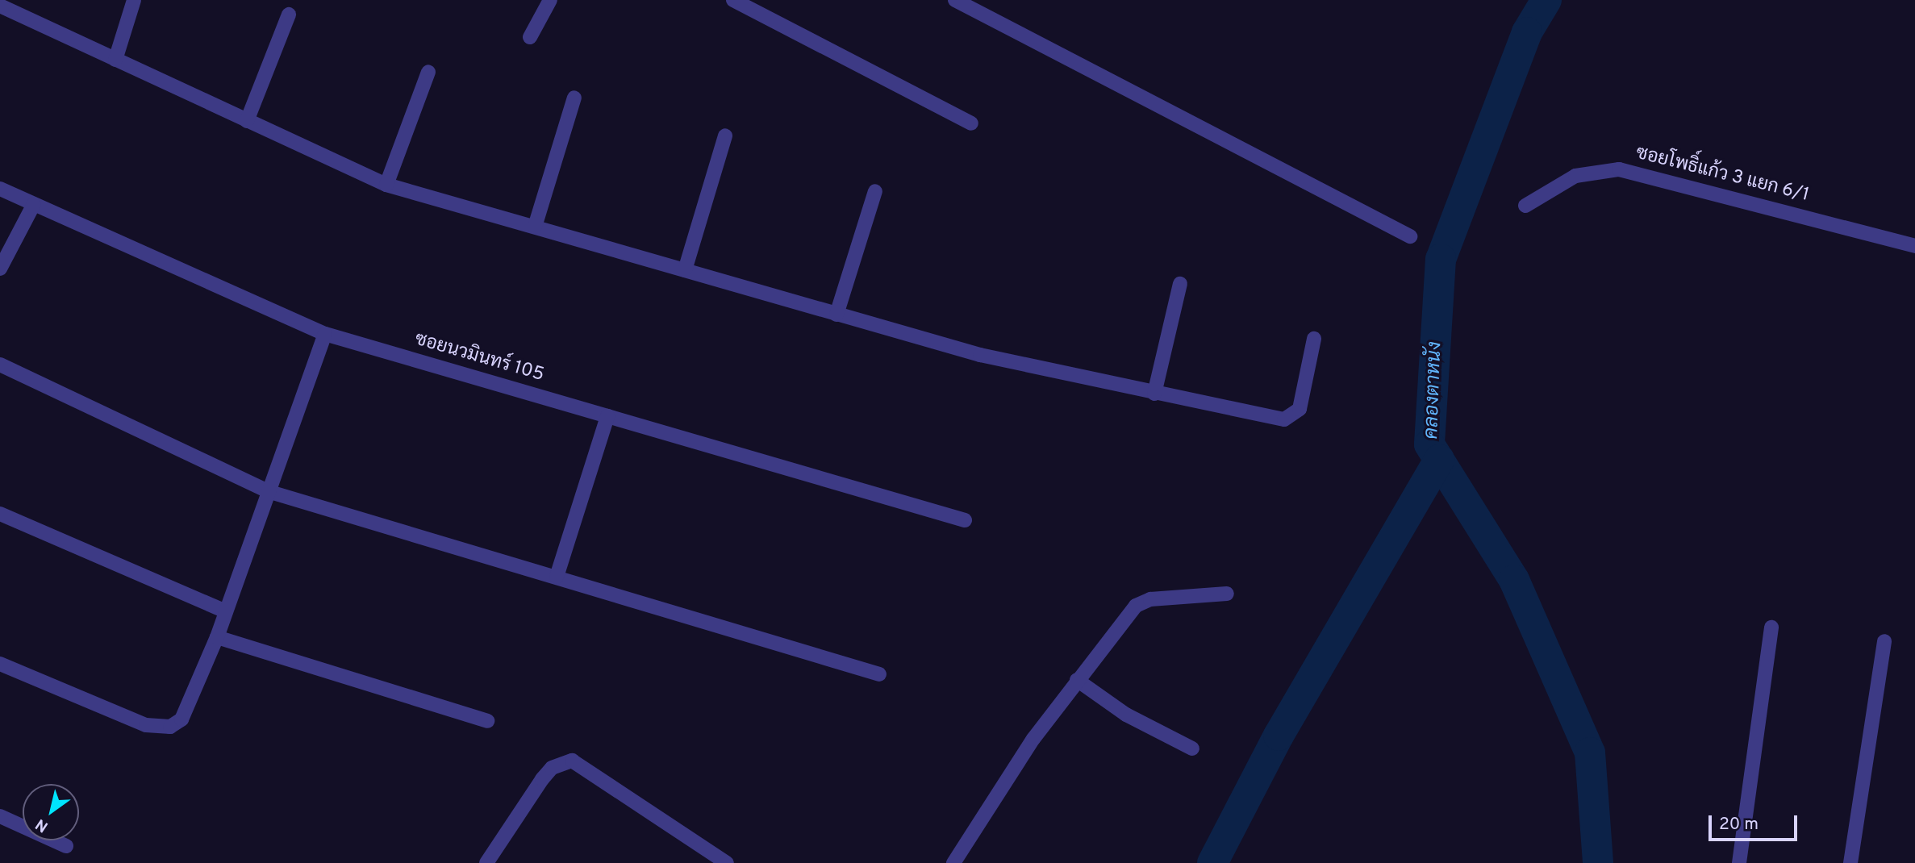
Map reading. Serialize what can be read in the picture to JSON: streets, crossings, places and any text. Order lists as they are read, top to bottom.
{
  "streets": {
    "street": ["ซอยโพธิ์แก้ว 3 แยก 6/1", "ซอยนวมินทร์ 105"]
  },
  "water": ["คลองตาหนัง"],
  "scale_bar": "20 m",
  "north": "bottom left"
}
